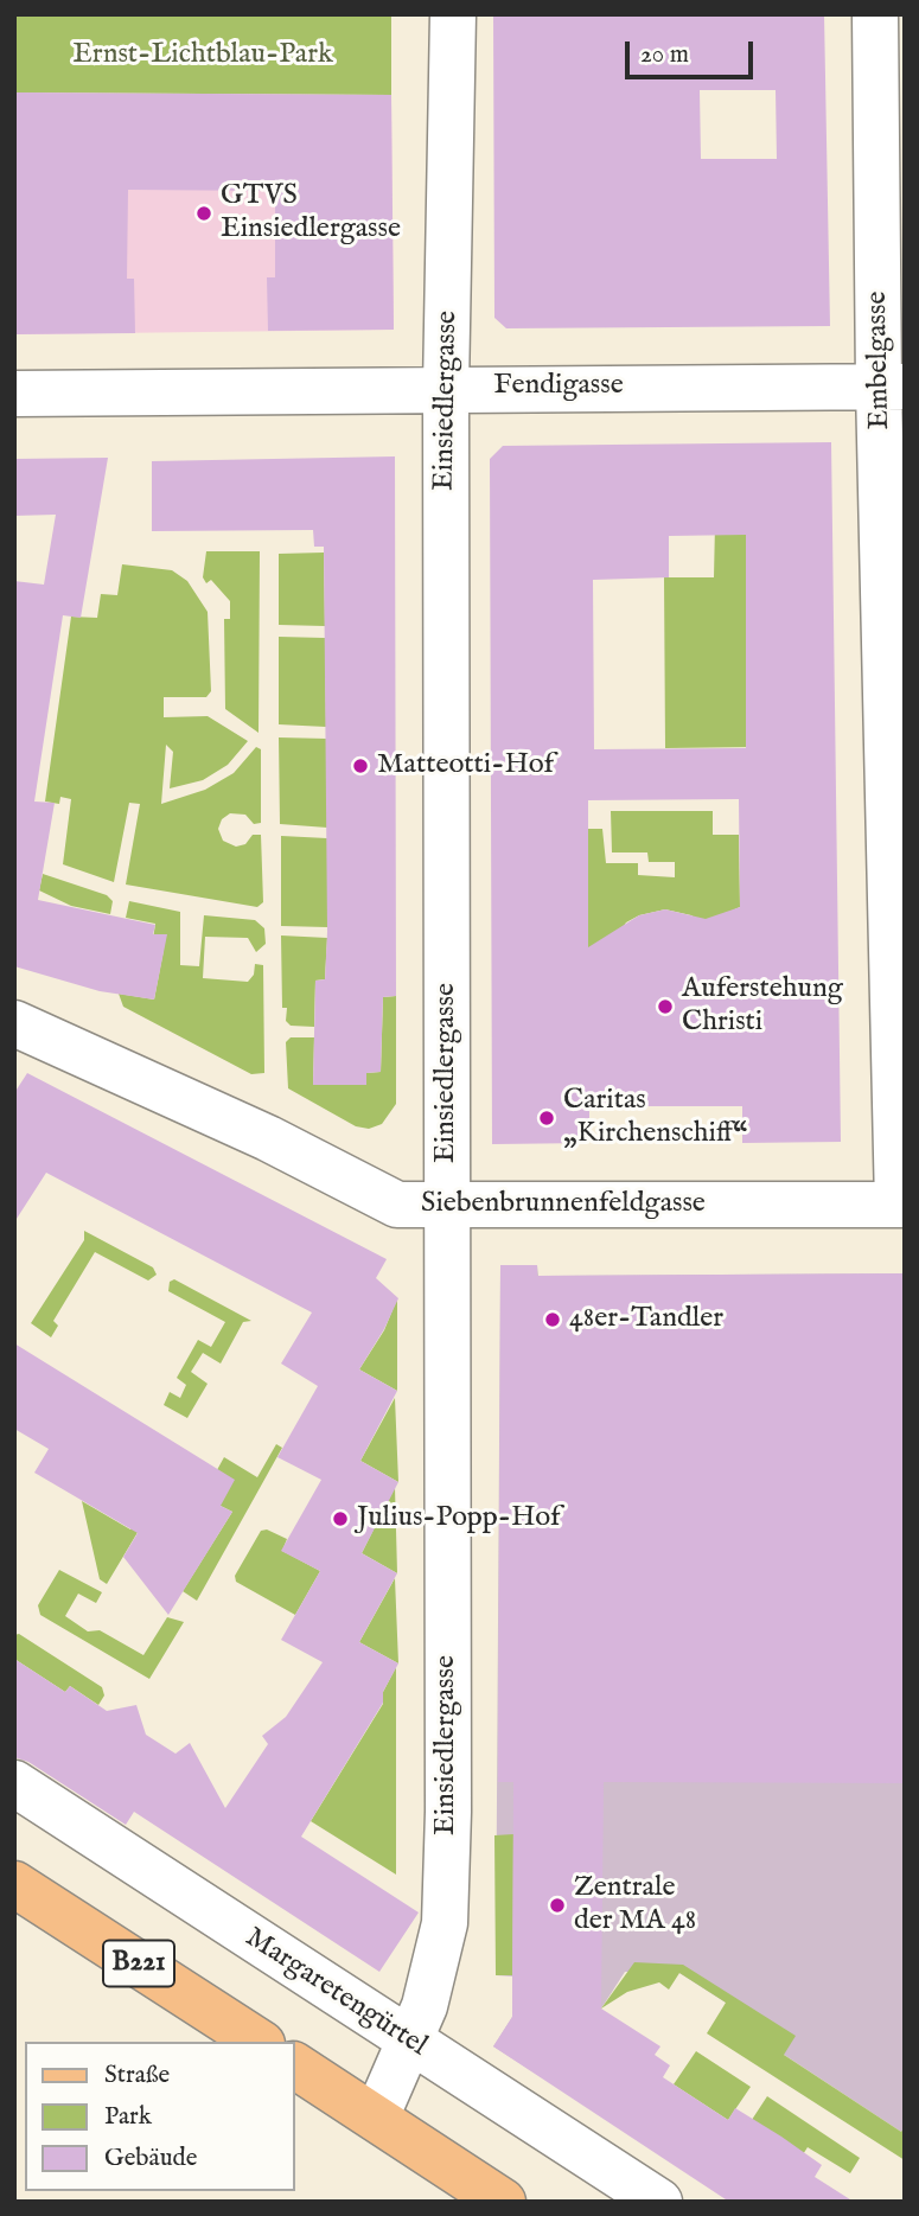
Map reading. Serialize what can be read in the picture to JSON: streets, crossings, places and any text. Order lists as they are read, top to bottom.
{
  "streets": {
    "main road": ["B221"],
    "street": [
      "Embelgasse",
      "Fendigasse",
      "Einsiedlergasse",
      "Siebenbrunnenfeldgasse",
      "Margaretengürtel"
    ]
  },
  "crossings": [
    ["Embelgasse", "Fendigasse"],
    ["Embelgasse", "Siebenbrunnenfeldgasse"],
    ["Fendigasse", "Einsiedlergasse"],
    ["Einsiedlergasse", "Siebenbrunnenfeldgasse"],
    ["Einsiedlergasse", "Margaretengürtel"]
  ],
  "parks": ["Ernst-Lichtblau-Park"],
  "places": [
    "GTVS Einsiedlergasse",
    "Matteotti-Hof",
    "Auferstehung Christi",
    "Caritas „Kirchenschiff“",
    "48er-Tandler",
    "Julius-Popp-Hof",
    "Zentrale der MA 48"
  ],
  "legend": ["Straße", "Park", "Gebäude"],
  "scale_bar": "20 m"
}
